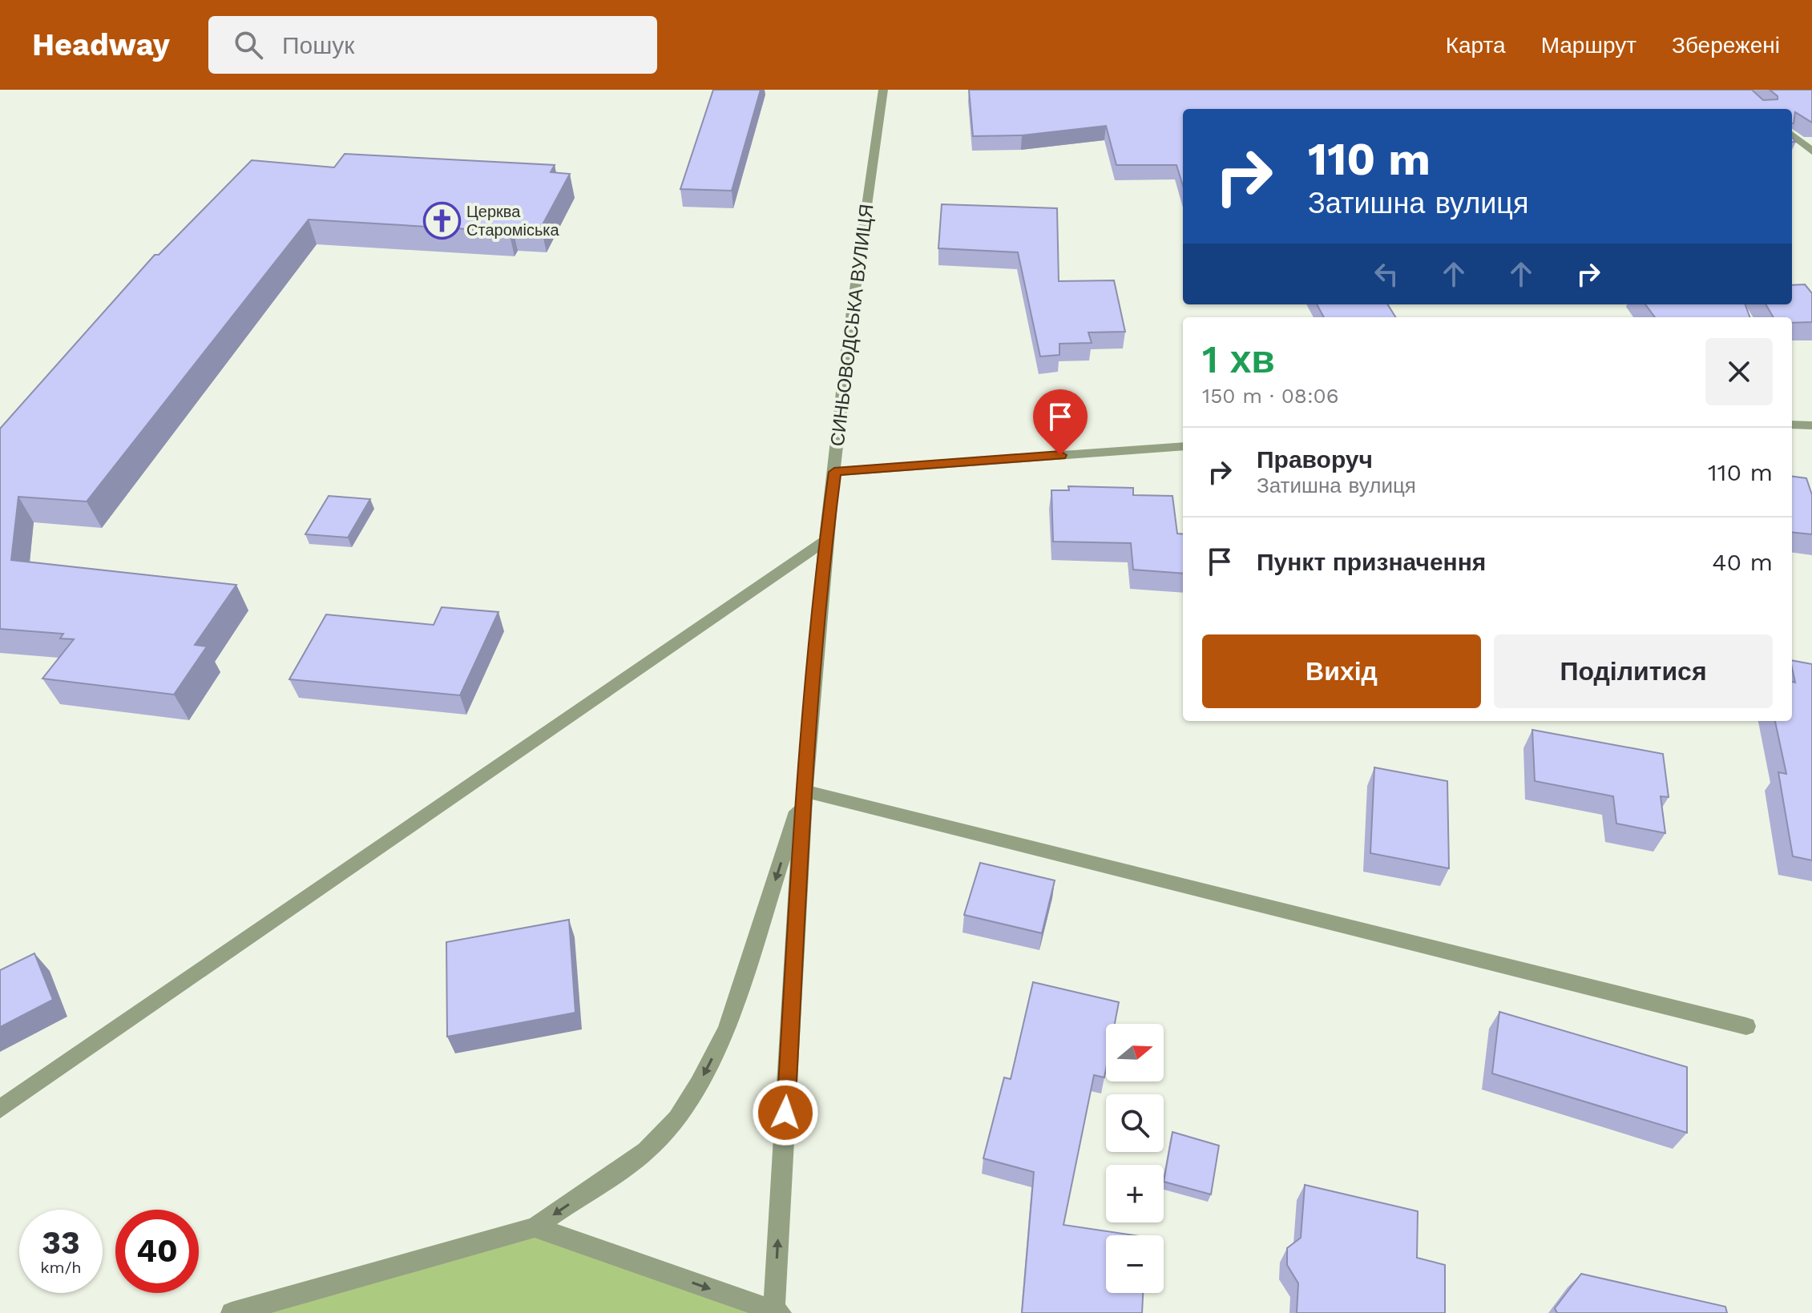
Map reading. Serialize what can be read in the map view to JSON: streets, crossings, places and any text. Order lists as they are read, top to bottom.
{
  "streets": {
    "street": ["СИНЬОВОДСЬКА ВУЛИЦЯ"]
  },
  "places": {
    "church": ["Церква Староміська"]
  },
  "north": "right",
  "page": {
    "header": "Headway",
    "search": "Пошук",
    "nav": ["Карта", "Маршрут", "Збережені"],
    "turn": ["110 m", "Затишна вулиця"],
    "heading": ["1 хв", "150 m · 08:06"],
    "list": [
      {
        "name": "Праворуч",
        "note": "Затишна вулиця",
        "value": "110 m"
      },
      {
        "name": "Пункт призначення",
        "value": "40 m"
      }
    ],
    "buttons": ["Вихід", "Поділитися"],
    "map_buttons": ["+", "−"],
    "speed": "33 km/h",
    "limit": "40"
  }
}
